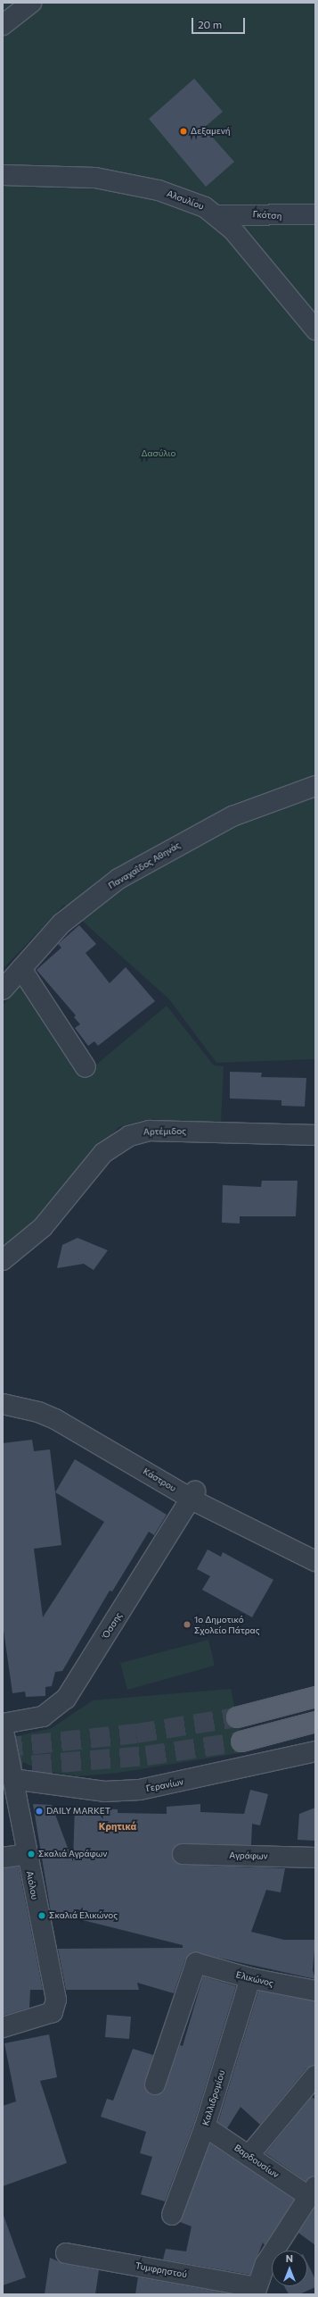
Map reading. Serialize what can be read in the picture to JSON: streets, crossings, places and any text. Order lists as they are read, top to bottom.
{
  "streets": {
    "street": [
      "Αλσυλίου",
      "Γκότση",
      "Παναχαΐδος Αθηνάς",
      "Αρτέμιδος",
      "Κάστρου",
      "Όσσης",
      "Γερανίων",
      "Αγράφων",
      "Αιόλου",
      "Ελικώνος",
      "Καλλιδρομίου",
      "Βαρδουσίων",
      "Τυμφρηστού"
    ]
  },
  "crossings": [
    ["Αλσυλίου", "Γκότση"],
    ["Κάστρου", "Όσσης"],
    ["Γερανίων", "Αιόλου"],
    ["Ελικώνος", "Καλλιδρομίου"],
    ["Καλλιδρομίου", "Βαρδουσίων"]
  ],
  "districts": ["Κρητικά"],
  "parks": ["Δασύλιο"],
  "places": [
    "Δεξαμενή",
    "1ο Δημοτικό Σχολείο Πάτρας",
    "DAILY MARKET",
    "Σκαλιά Αγράφων",
    "Σκαλιά Ελικώνος"
  ],
  "scale_bar": "20 m",
  "north": "top"
}
